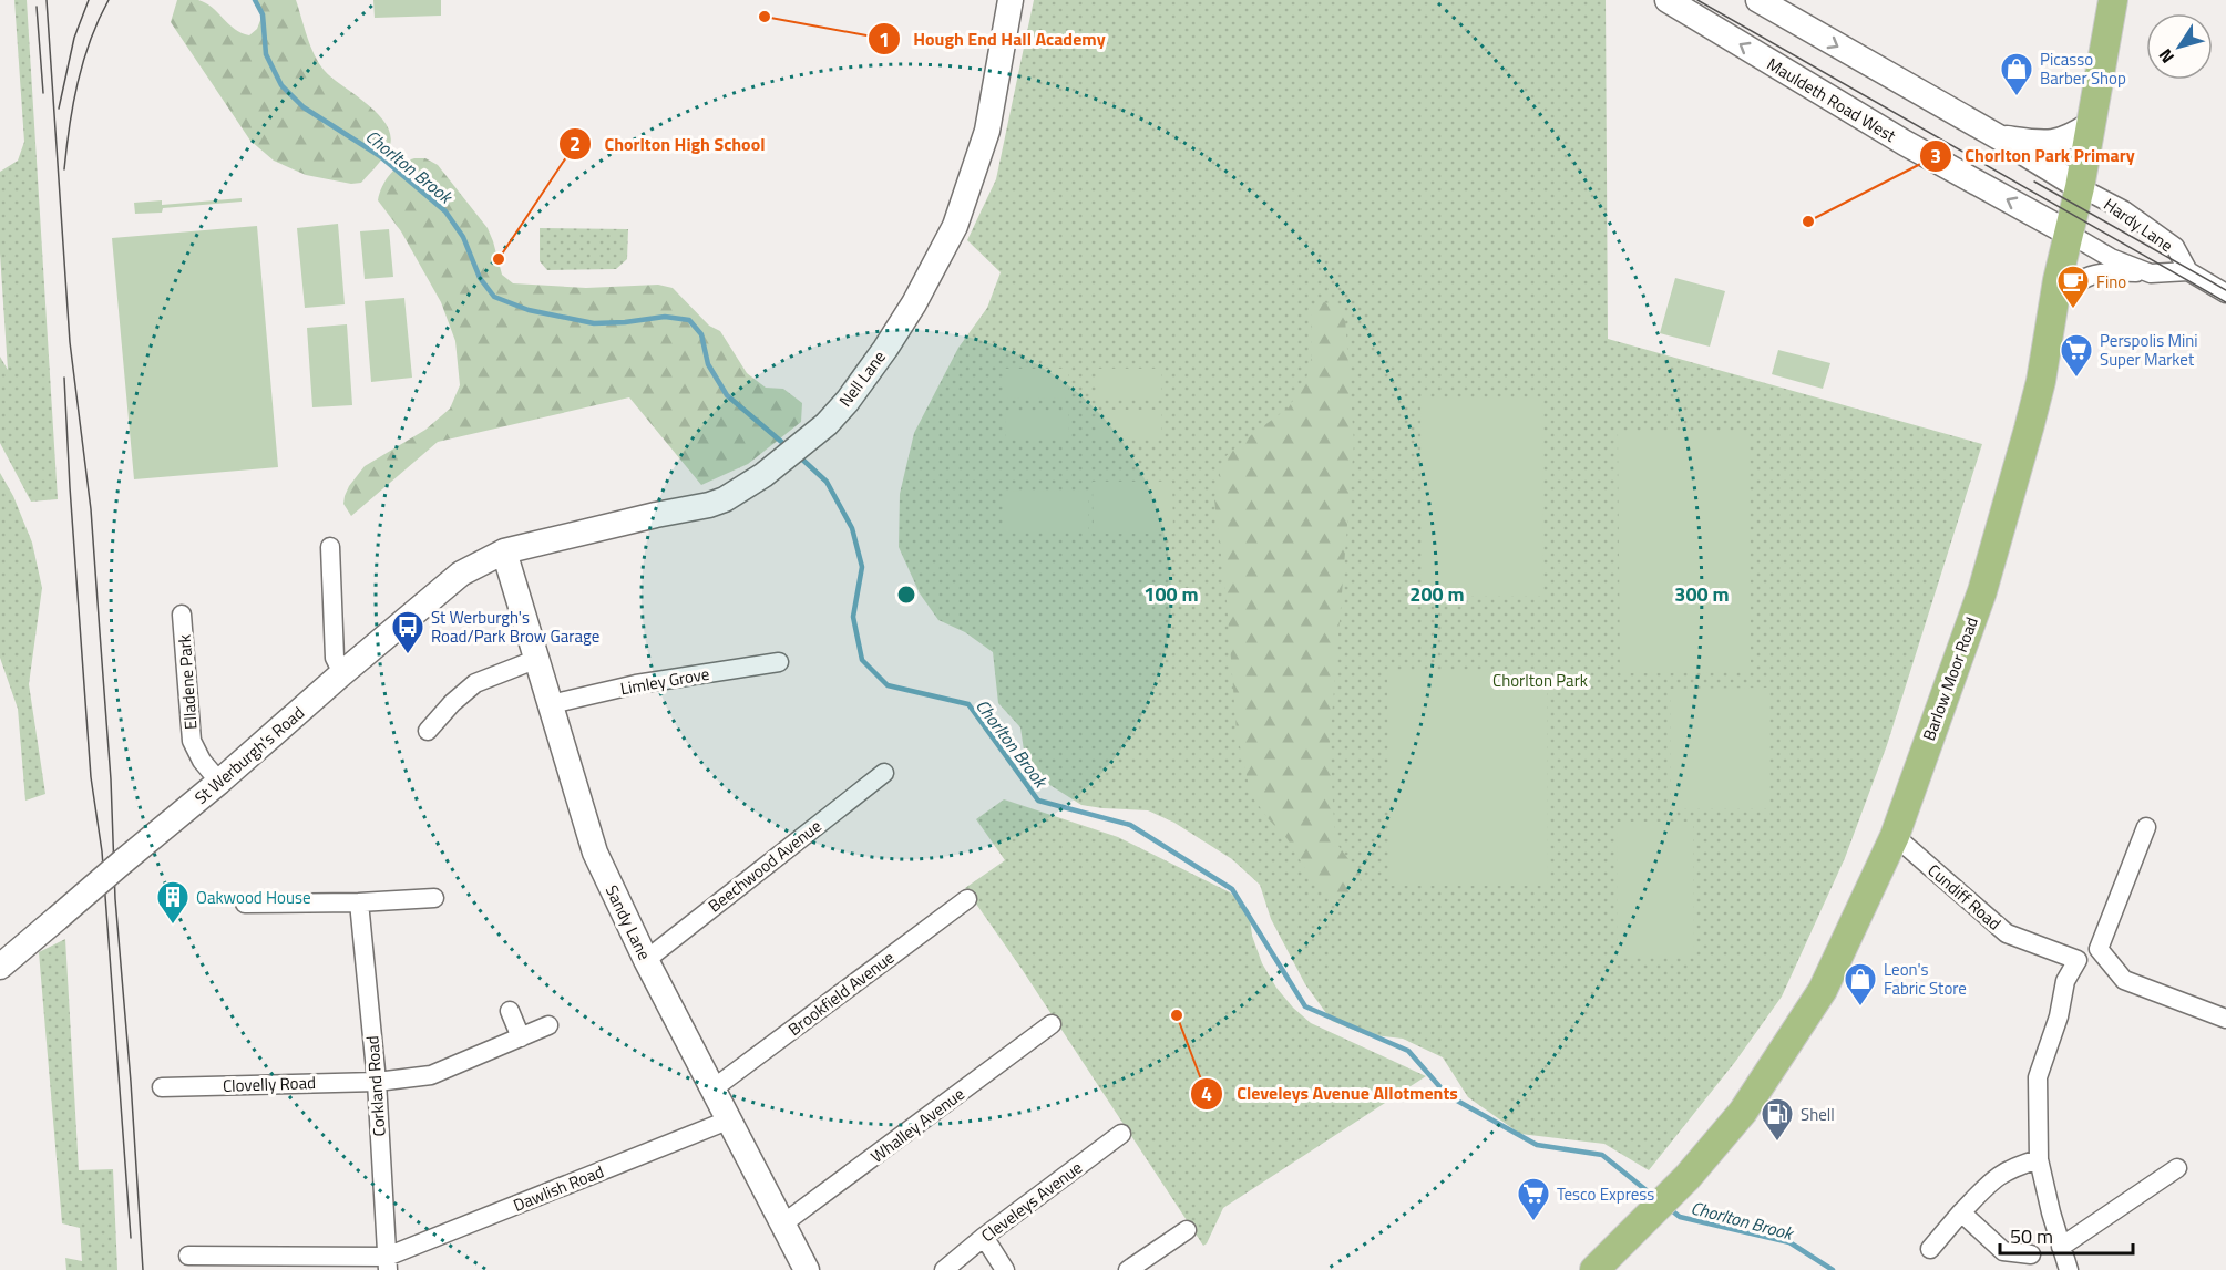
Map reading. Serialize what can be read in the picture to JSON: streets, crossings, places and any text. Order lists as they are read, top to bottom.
{
  "streets": {
    "main road": ["Barlow Moor Road"],
    "street": [
      "Mauldeth Road West",
      "Hardy Lane",
      "Nell Lane",
      "Limley Grove",
      "Elladene Park",
      "St Werburgh's Road",
      "Beechwood Avenue",
      "Cundiff Road",
      "Sandy Lane",
      "Brookfield Avenue",
      "Clovelly Road",
      "Corkland Road",
      "Whalley Avenue",
      "Dawlish Road",
      "Cleveleys Avenue"
    ]
  },
  "crossings": [
    ["Mauldeth Road West", "Hardy Lane"],
    ["Mauldeth Road West", "Barlow Moor Road"],
    ["Hardy Lane", "Barlow Moor Road"],
    ["Nell Lane", "St Werburgh's Road"],
    ["Nell Lane", "Sandy Lane"],
    ["Barlow Moor Road", "Cundiff Road"],
    ["Limley Grove", "Sandy Lane"],
    ["Elladene Park", "St Werburgh's Road"],
    ["St Werburgh's Road", "Sandy Lane"],
    ["Beechwood Avenue", "Sandy Lane"],
    ["Sandy Lane", "Brookfield Avenue"],
    ["Sandy Lane", "Whalley Avenue"],
    ["Sandy Lane", "Dawlish Road"],
    ["Clovelly Road", "Corkland Road"],
    ["Corkland Road", "Dawlish Road"]
  ],
  "water": ["Chorlton Brook"],
  "parks": ["Chorlton Park"],
  "places": {
    "other": [
      "Hough End Hall Academy",
      "Chorlton Park Primary",
      "Chorlton High School",
      "Cleveleys Avenue Allotments"
    ],
    "shop": ["Picasso Barber Shop", "Leon's Fabric Store"],
    "cafe": ["Fino"],
    "supermarket": ["Perspolis Mini Super Market", "Tesco Express"],
    "bus stop": ["St Werburgh's Road/Park Brow Garage"],
    "building": ["Oakwood House"],
    "fuel station": ["Shell"]
  },
  "scale_bar": "50 m",
  "north": "bottom left",
  "rings": ["100 m", "200 m", "300 m"]
}
